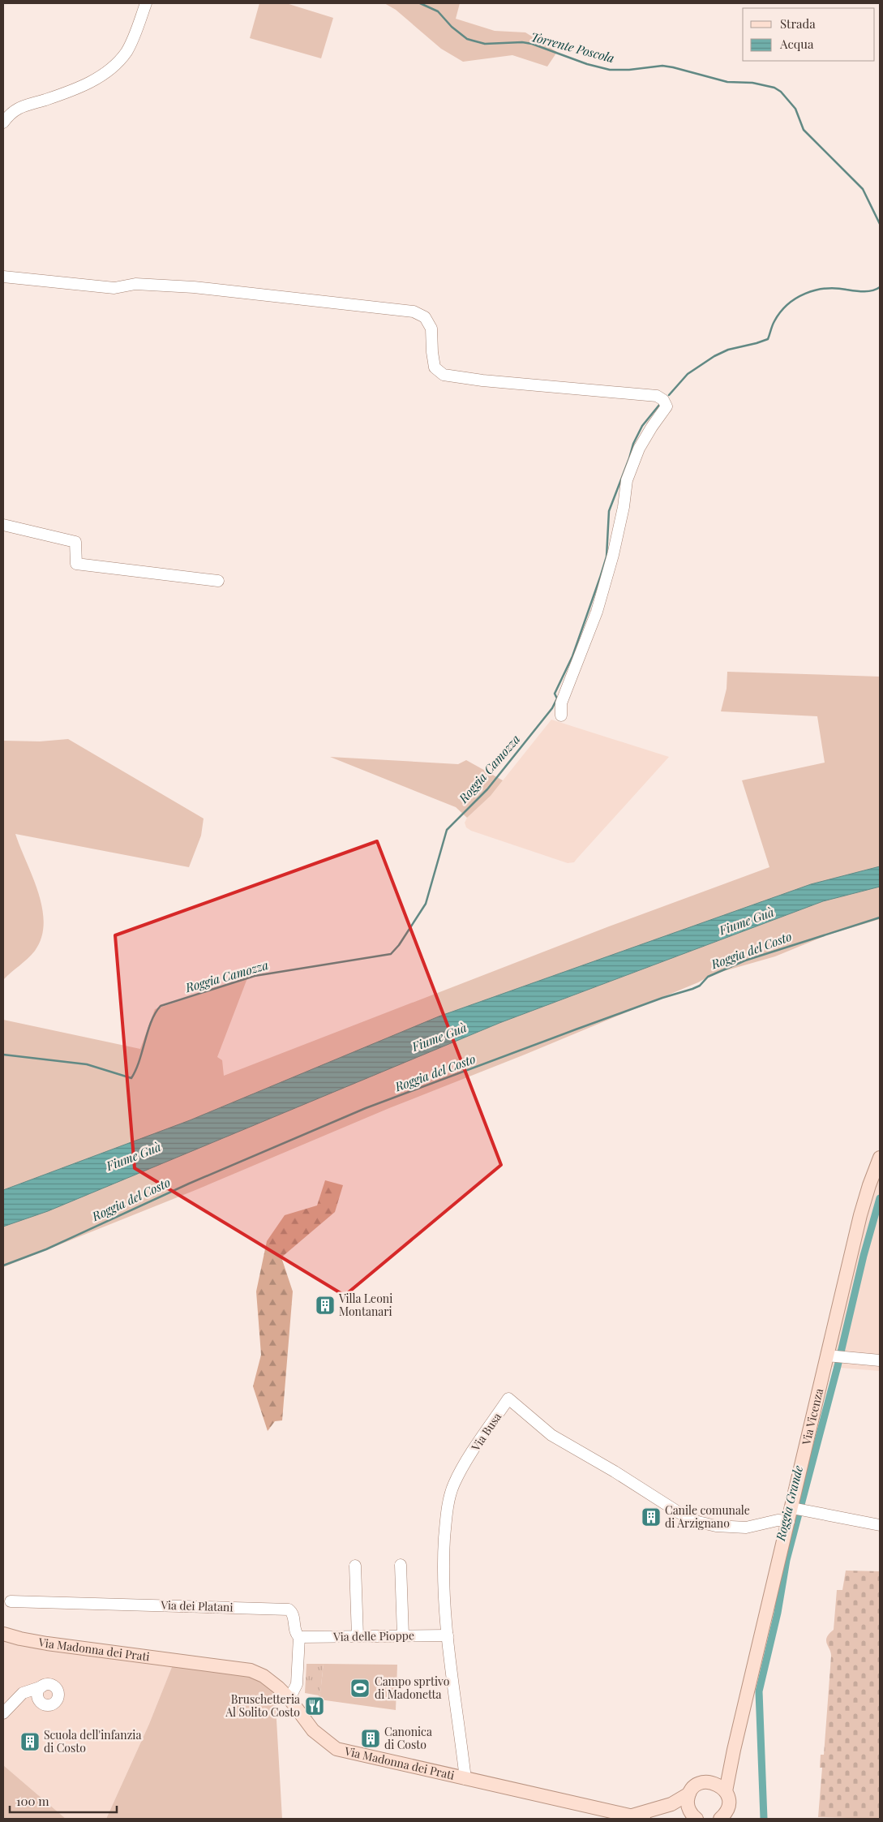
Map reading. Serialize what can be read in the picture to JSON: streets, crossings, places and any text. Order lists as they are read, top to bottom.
{
  "streets": {
    "main road": ["Via Vicenza", "Via Madonna dei Prati"],
    "street": ["Via Busa", "Via dei Platani", "Via delle Pioppe"]
  },
  "crossings": [
    ["Via Vicenza", "Via Busa"],
    ["Via Vicenza", "Via Madonna dei Prati"],
    ["Via Busa", "Via delle Pioppe"],
    ["Via Busa", "Via Madonna dei Prati"],
    ["Via dei Platani", "Via delle Pioppe"],
    ["Via dei Platani", "Via Madonna dei Prati"]
  ],
  "water": [
    "Torrente Poscola",
    "Roggia Camozza",
    "Fiume Guà",
    "Roggia del Costo",
    "Roggia Grande"
  ],
  "places": {
    "building": [
      "Villa Leoni Montanari",
      "Canile comunale di Arzignano",
      "Canonica di Costo",
      "Scuola dell'infanzia di Costo"
    ],
    "sports": ["Campo sprtivo di Madonetta"],
    "restaurant": ["Bruschetteria Al Solito Costo"]
  },
  "legend": ["Strada", "Acqua"],
  "scale_bar": "100 m"
}
